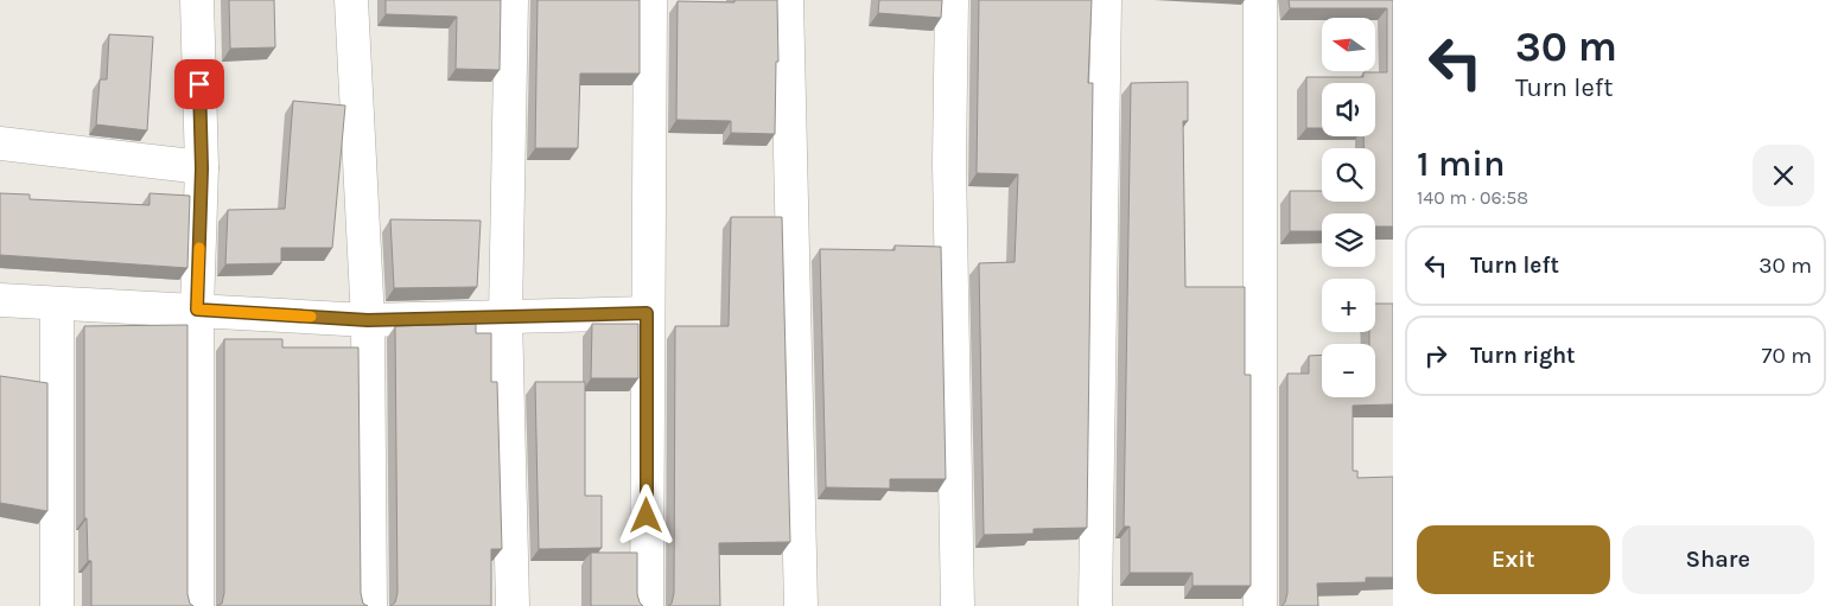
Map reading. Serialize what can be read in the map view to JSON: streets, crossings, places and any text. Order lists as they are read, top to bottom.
{
  "north": "left",
  "page": {
    "turn": ["30 m", "Turn left"],
    "map_buttons": ["+", "−"],
    "heading": ["1 min", "140 m · 06:58"],
    "list": [
      {
        "name": "Turn left",
        "value": "30 m"
      },
      {
        "name": "Turn right",
        "value": "70 m"
      }
    ],
    "buttons": ["Exit", "Share"]
  }
}
